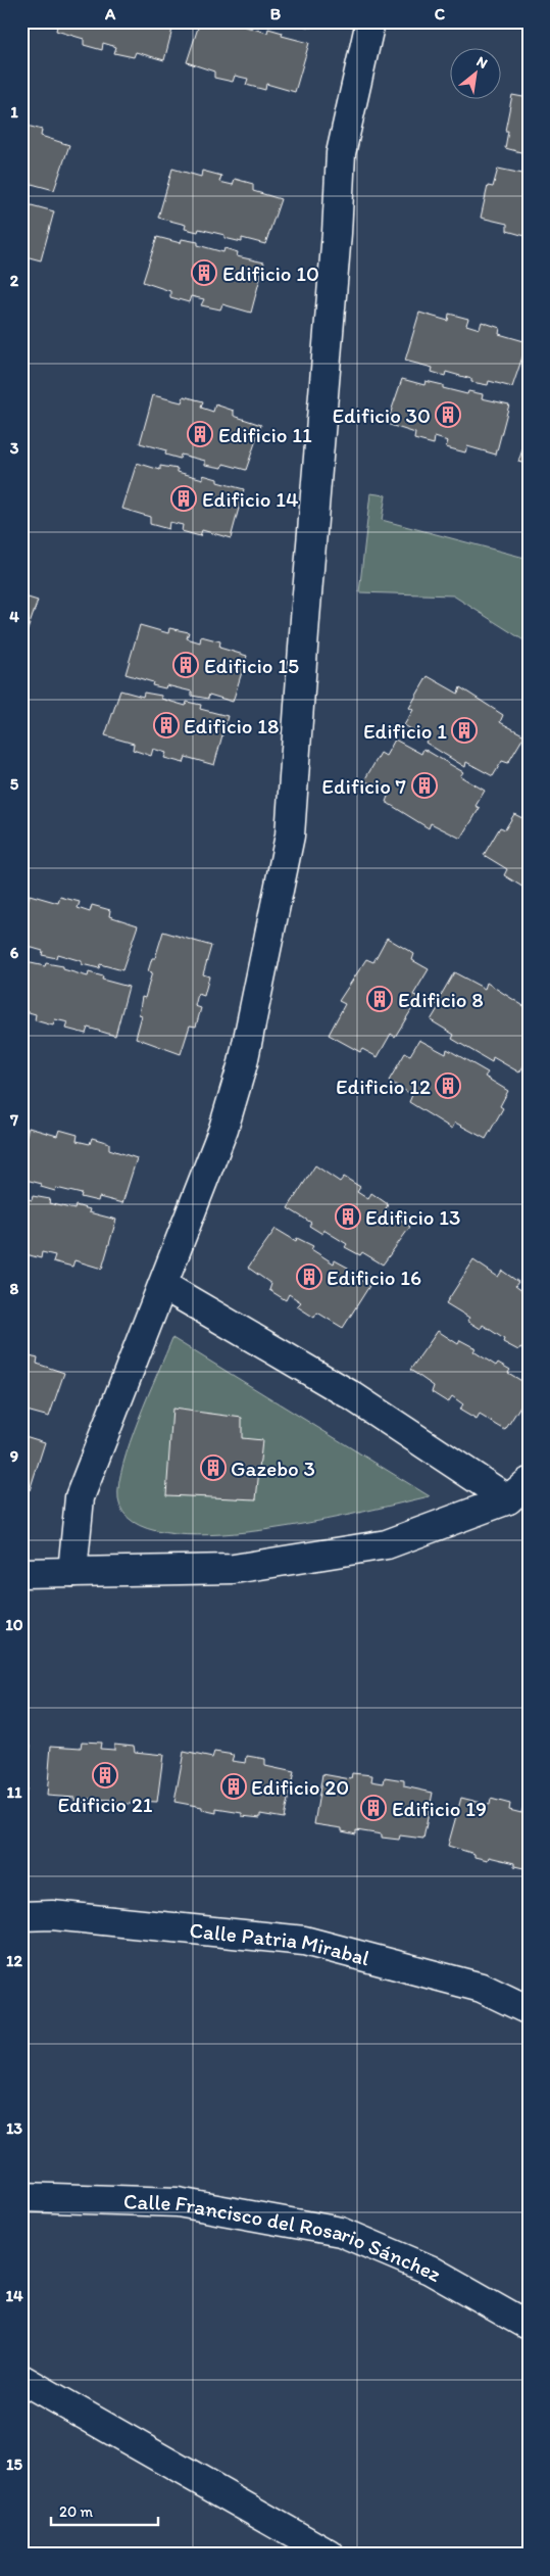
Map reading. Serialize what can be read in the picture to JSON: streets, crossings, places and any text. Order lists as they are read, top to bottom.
{
  "streets": {
    "street": ["Calle Patria Mirabal", "Calle Francisco del Rosario Sánchez"]
  },
  "places": {
    "building": [
      "Edificio 10",
      "Edificio 30",
      "Edificio 11",
      "Edificio 14",
      "Edificio 15",
      "Edificio 18",
      "Edificio 1",
      "Edificio 7",
      "Edificio 8",
      "Edificio 12",
      "Edificio 13",
      "Edificio 16",
      "Gazebo 3",
      "Edificio 21",
      "Edificio 20",
      "Edificio 19"
    ]
  },
  "scale_bar": "20 m",
  "north": "top right",
  "grid": {
    "columns": ["A", "B", "C"],
    "rows": [
      "1",
      "2",
      "3",
      "4",
      "5",
      "6",
      "7",
      "8",
      "9",
      "10",
      "11",
      "12",
      "13",
      "14",
      "15"
    ]
  }
}
